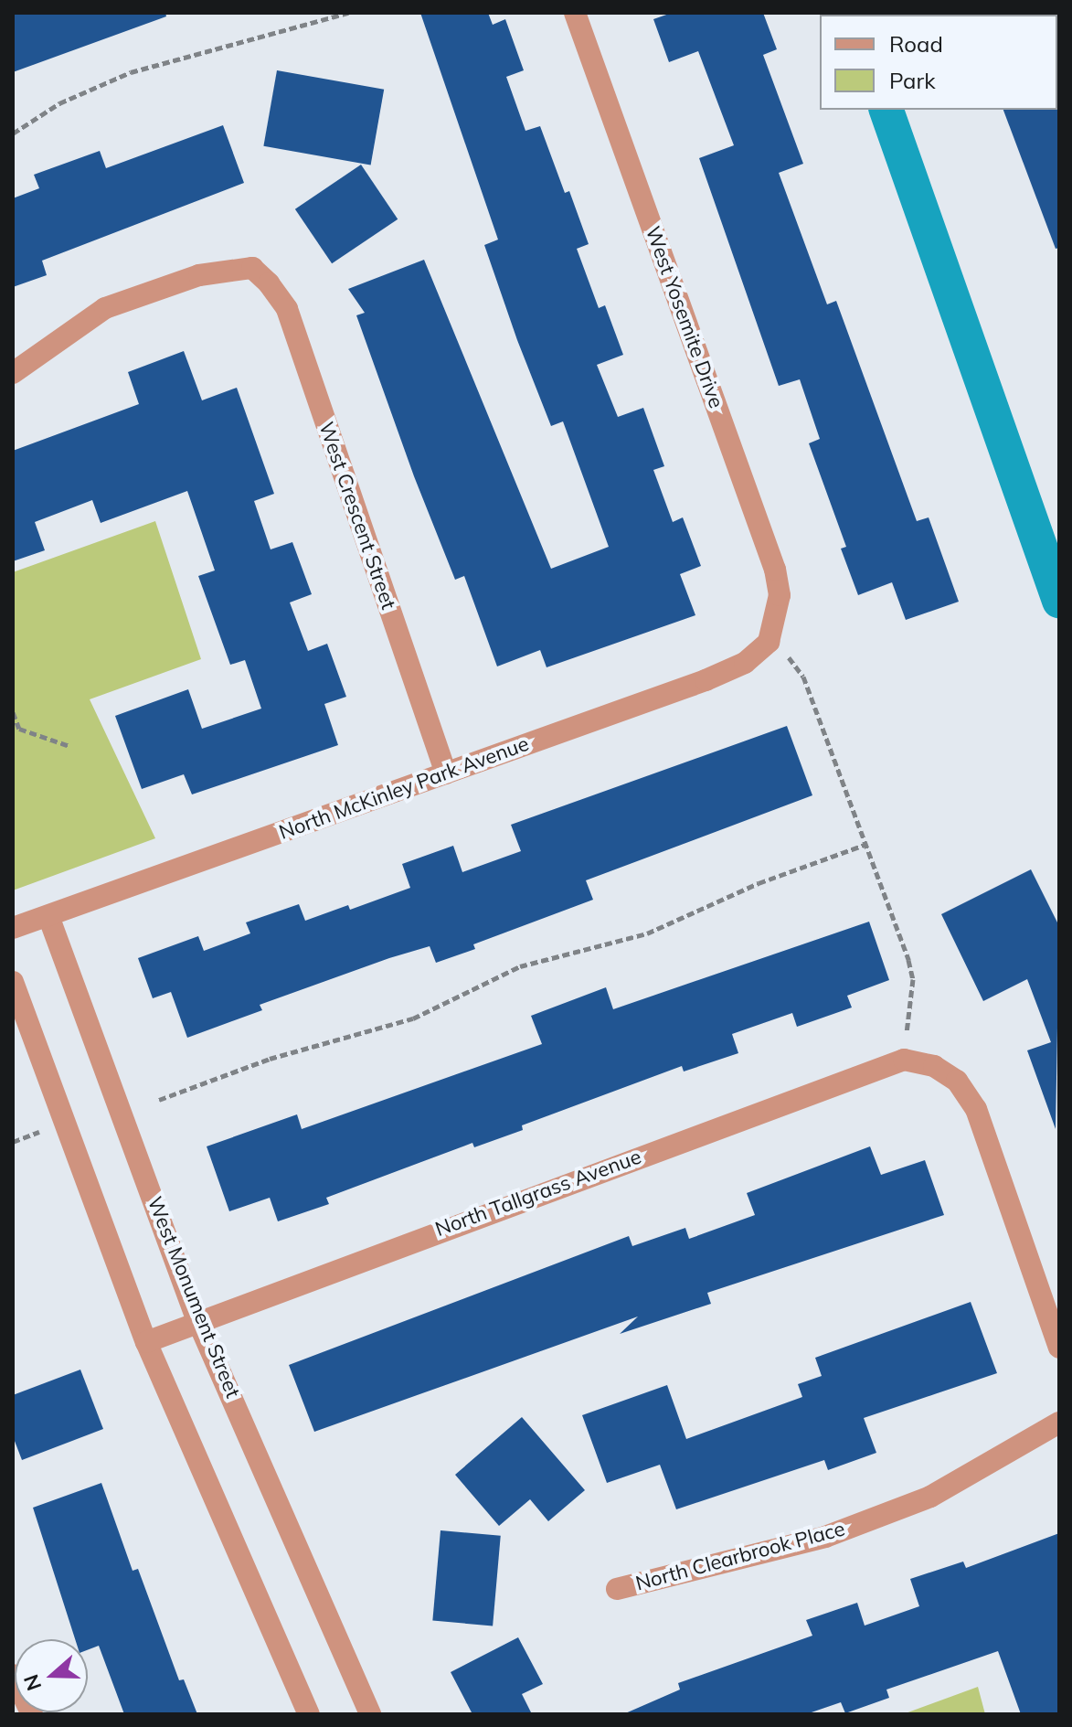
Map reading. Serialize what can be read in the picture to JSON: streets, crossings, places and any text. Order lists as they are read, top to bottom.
{
  "streets": {
    "street": [
      "West Yosemite Drive",
      "West Crescent Street",
      "North McKinley Park Avenue",
      "North Tallgrass Avenue",
      "West Monument Street",
      "North Clearbrook Place"
    ]
  },
  "crossings": [
    ["West Yosemite Drive", "North McKinley Park Avenue"],
    ["West Crescent Street", "North McKinley Park Avenue"],
    ["North McKinley Park Avenue", "West Monument Street"],
    ["North Tallgrass Avenue", "West Monument Street"]
  ],
  "legend": ["Road", "Park"],
  "north": "left"
}
